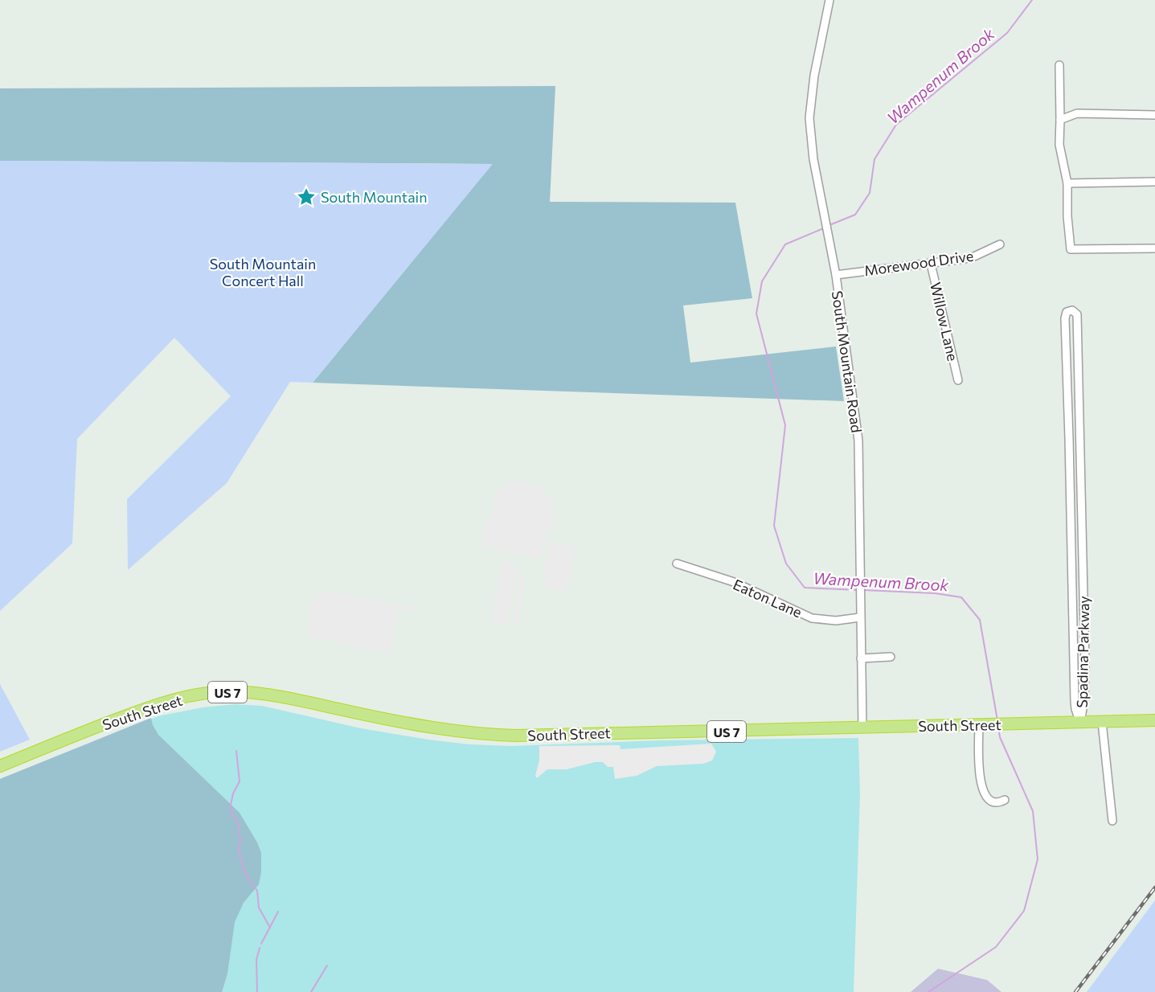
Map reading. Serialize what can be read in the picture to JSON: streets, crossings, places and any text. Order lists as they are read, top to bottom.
{
  "streets": {
    "highway": ["US 7", "South Street"],
    "street": [
      "Morewood Drive",
      "Willow Lane",
      "South Mountain Road",
      "Eaton Lane",
      "Spadina Parkway"
    ]
  },
  "crossings": [
    ["Morewood Drive", "Willow Lane"],
    ["Morewood Drive", "South Mountain Road"],
    ["South Mountain Road", "Eaton Lane"],
    ["South Mountain Road", "South Street"],
    ["Spadina Parkway", "South Street"]
  ],
  "water": ["Wampenum Brook"],
  "parks": ["South Mountain Concert Hall"],
  "places": {
    "place": ["South Mountain"]
  }
}
